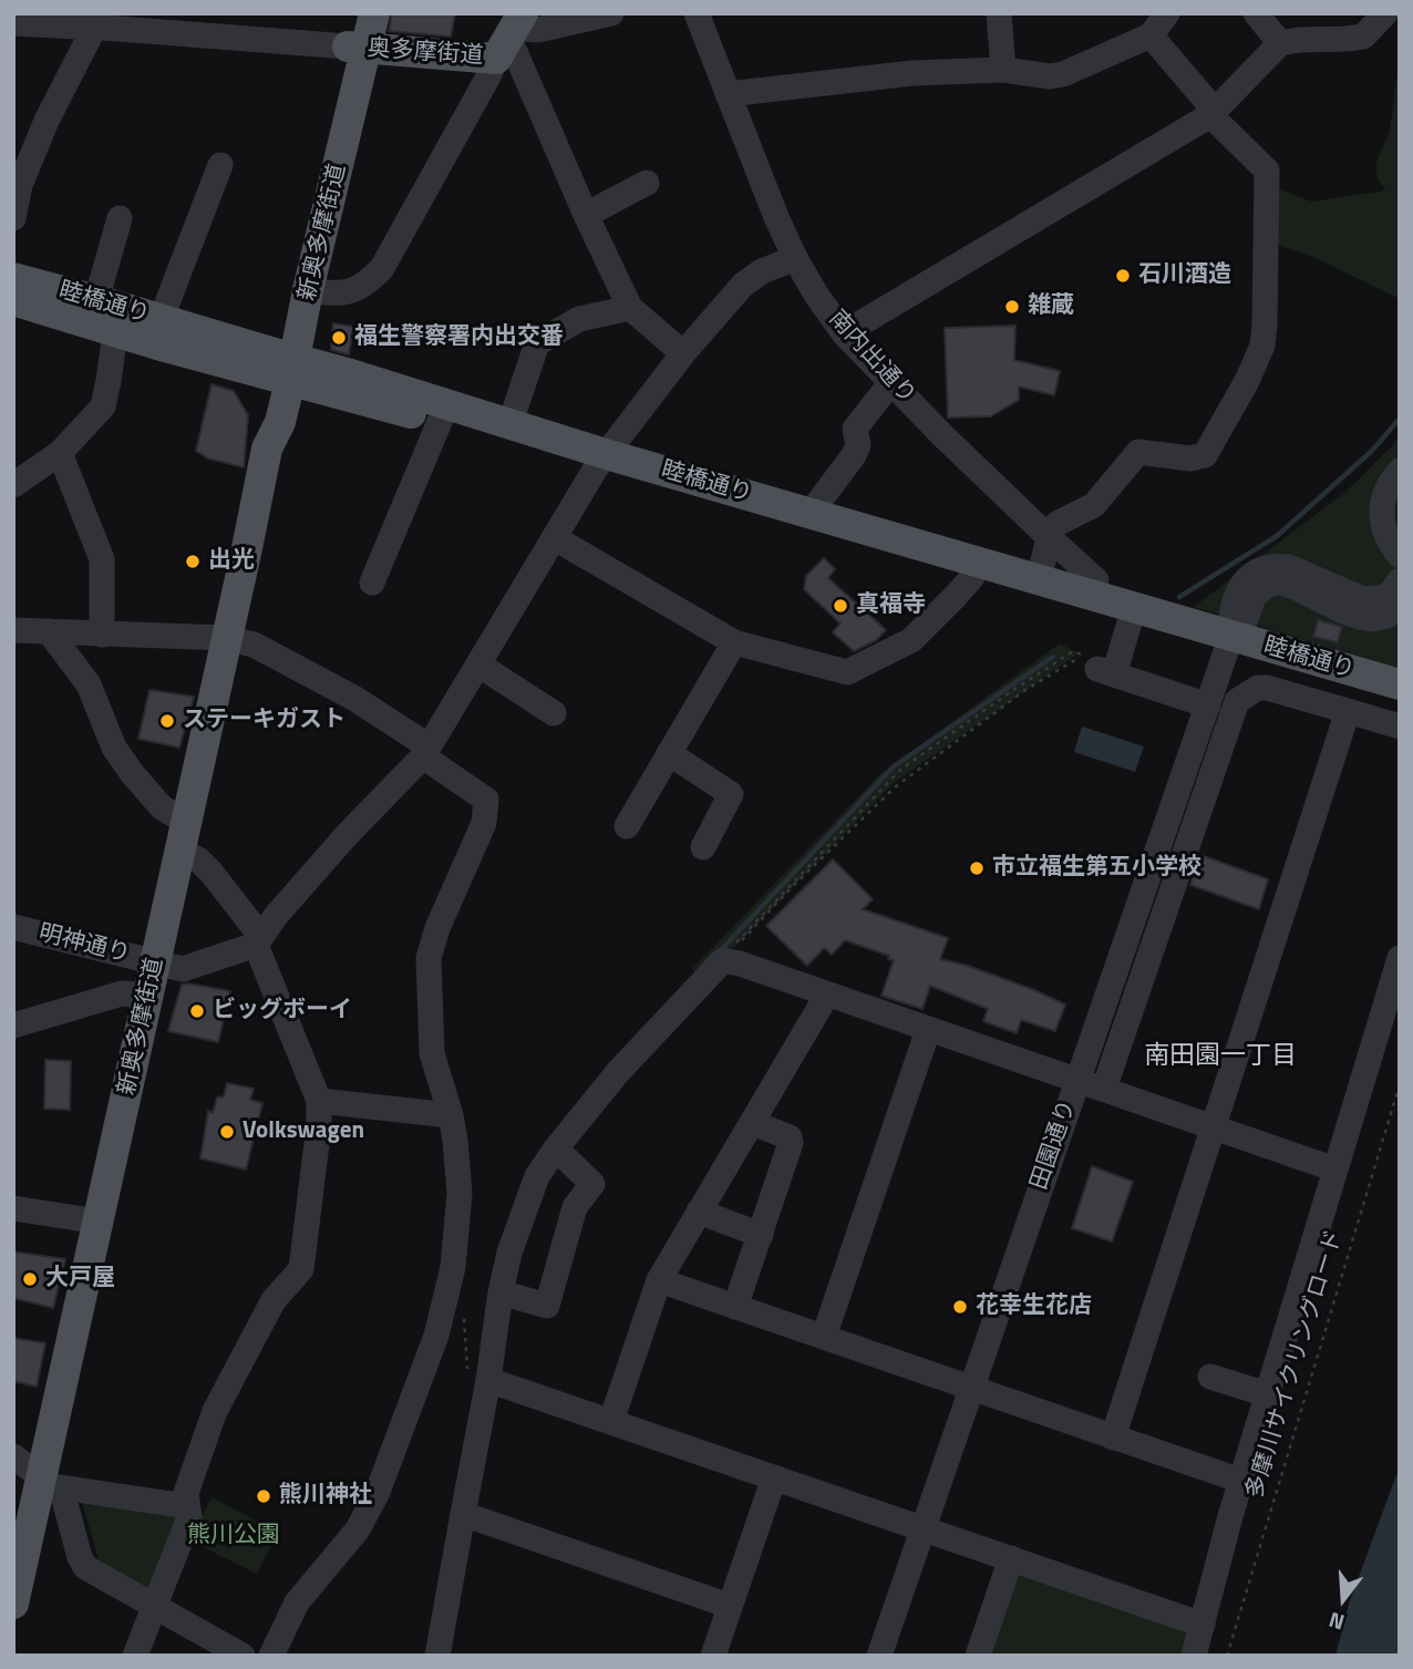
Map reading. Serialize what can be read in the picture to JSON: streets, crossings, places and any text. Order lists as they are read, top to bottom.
{
  "streets": {
    "main road": ["奥多摩街道", "新奥多摩街道", "睦橋通り"],
    "street": ["南内出通り", "明神通り", "田園通り"],
    "path": ["多摩川サイクリングロード"]
  },
  "crossings": [
    ["奥多摩街道", "新奥多摩街道"],
    ["新奥多摩街道", "睦橋通り"],
    ["新奥多摩街道", "明神通り"],
    ["睦橋通り", "田園通り"]
  ],
  "districts": ["南田園一丁目"],
  "parks": ["熊川公園"],
  "places": [
    "石川酒造",
    "雑蔵",
    "福生警察署内出交番",
    "出光",
    "真福寺",
    "ステーキガスト",
    "市立福生第五小学校",
    "ビッグボーイ",
    "Volkswagen",
    "大戸屋",
    "花幸生花店",
    "熊川神社"
  ],
  "north": "bottom"
}
